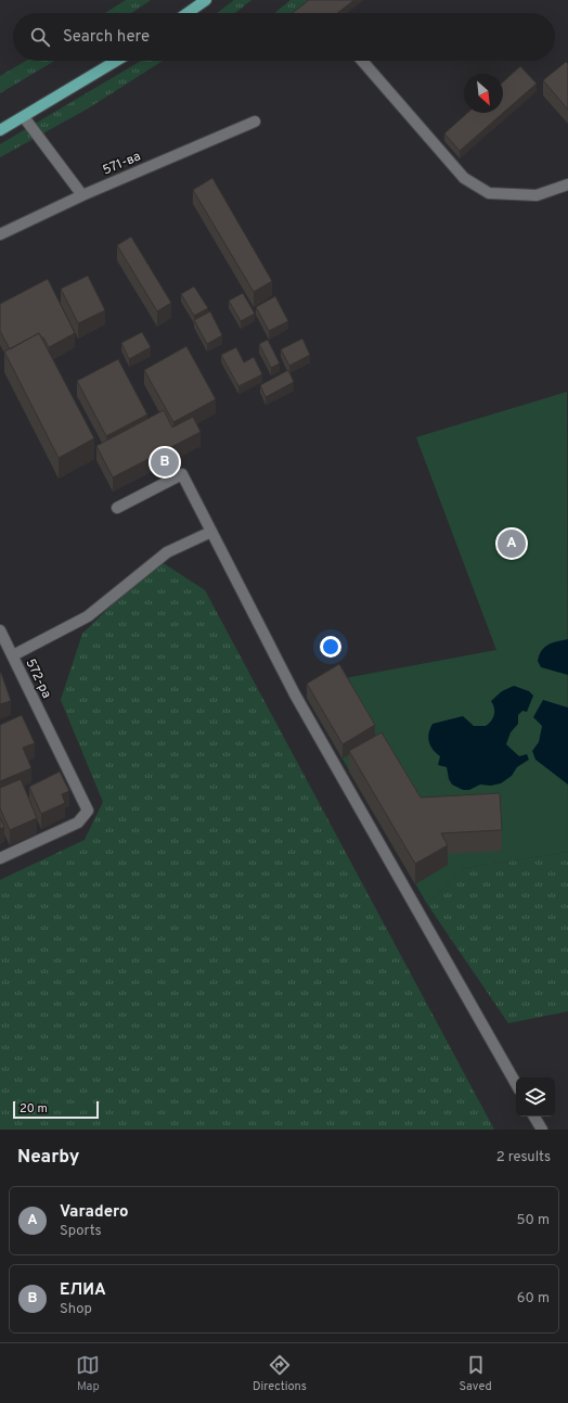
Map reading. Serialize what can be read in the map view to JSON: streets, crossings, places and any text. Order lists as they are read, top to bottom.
{
  "streets": {
    "street": ["571-ва", "572-ра"]
  },
  "scale_bar": "20 m",
  "north": "bottom right",
  "page": {
    "search": "Search here",
    "pins": ["B", "A"],
    "scale": "20 m",
    "heading": ["Nearby", "2 results"],
    "list": [
      {
        "mark": "A",
        "name": "Varadero",
        "note": "Sports",
        "value": "50 m"
      },
      {
        "mark": "B",
        "name": "ЕЛИА",
        "note": "Shop",
        "value": "60 m"
      }
    ],
    "nav": ["Map", "Directions", "Saved"]
  }
}
